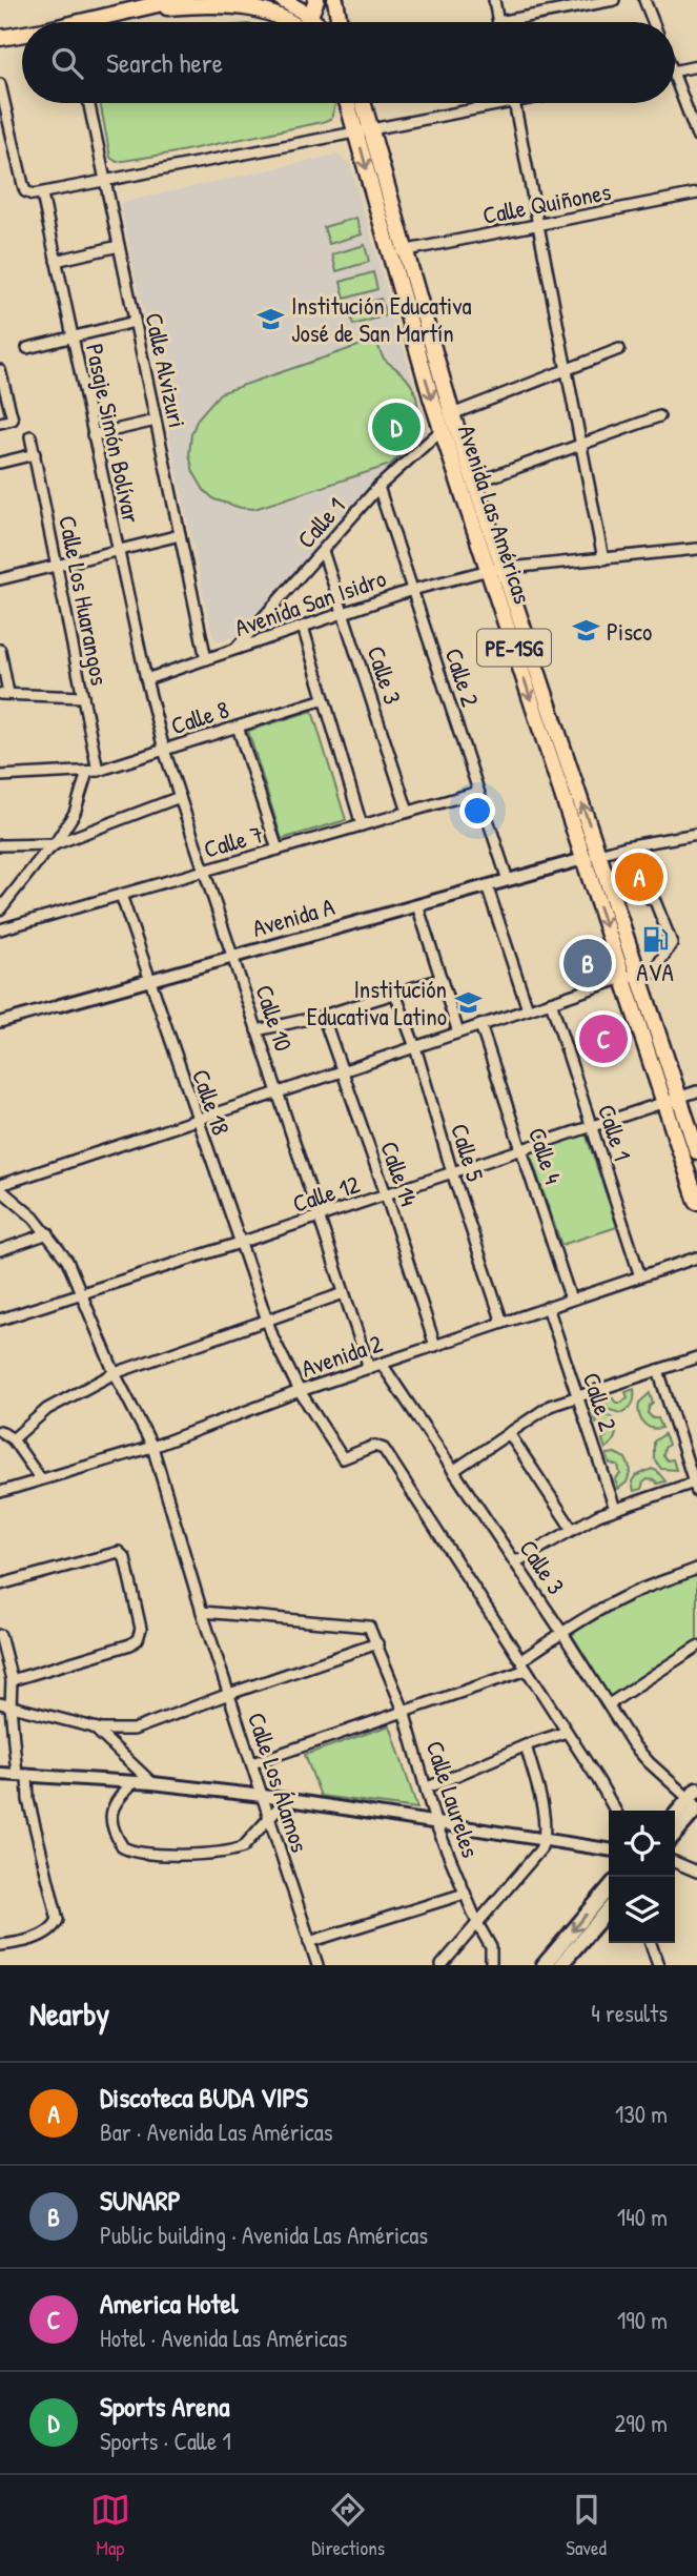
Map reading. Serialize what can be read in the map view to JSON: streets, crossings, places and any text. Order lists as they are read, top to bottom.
{
  "streets": {
    "main road": ["Avenida Las Américas", "PE-1SG"],
    "street": [
      "Calle Quiñones",
      "Calle Alvizuri",
      "Pasaje Simón Bolívar",
      "Calle 1",
      "Calle Los Huarangos",
      "Avenida San Isidro",
      "Calle 3",
      "Calle 2",
      "Calle 8",
      "Calle 7",
      "Avenida A",
      "Calle 10",
      "Calle 18",
      "Calle 5",
      "Calle 4",
      "Calle 14",
      "Calle 12",
      "Avenida 2",
      "Calle Los Álamos",
      "Calle Laureles"
    ]
  },
  "crossings": [
    ["Calle Quiñones", "Avenida Las Américas"],
    ["Calle Alvizuri", "Avenida San Isidro"],
    ["Pasaje Simón Bolívar", "Avenida San Isidro"],
    ["Pasaje Simón Bolívar", "Calle 10"],
    ["Avenida Las Américas", "Calle 1"],
    ["Avenida Las Américas", "Avenida San Isidro"],
    ["Avenida Las Américas", "Avenida A"],
    ["Avenida Las Américas", "Calle 12"],
    ["Calle 1", "Avenida San Isidro"],
    ["Calle 1", "Calle 3"],
    ["Calle 1", "Calle 2"],
    ["Calle 1", "Calle 12"],
    ["Calle 1", "Avenida 2"],
    ["Calle Los Huarangos", "Calle 8"],
    ["Avenida San Isidro", "Calle 3"],
    ["Avenida San Isidro", "Calle 2"],
    ["Avenida San Isidro", "Calle 10"],
    ["Calle 3", "Calle 7"],
    ["Calle 3", "Avenida 2"],
    ["Calle 2", "Calle 7"],
    ["Calle 2", "Avenida A"],
    ["Calle 2", "Avenida 2"],
    ["Calle 8", "Calle 10"],
    ["Calle 7", "Calle 10"],
    ["Calle 7", "Calle 18"],
    ["Avenida A", "Calle 10"],
    ["Avenida A", "Calle 18"],
    ["Calle 10", "Calle 12"],
    ["Calle 10", "Avenida 2"],
    ["Calle 18", "Calle 12"],
    ["Calle 18", "Avenida 2"],
    ["Calle 5", "Calle 12"],
    ["Calle 5", "Avenida 2"],
    ["Calle 4", "Calle 12"],
    ["Calle 4", "Avenida 2"],
    ["Calle 14", "Calle 12"],
    ["Calle 14", "Avenida 2"],
    ["Calle 12", "Calle Los Álamos"],
    ["Avenida 2", "Calle Los Álamos"]
  ],
  "places": {
    "school or university": ["Institución Educativa José de San Martín", "Pisco", "Institución Educativa Latino"],
    "fuel station": ["AVA"]
  },
  "page": {
    "search": "Search here",
    "pins": [
      "D",
      "A",
      "B",
      "C"
    ],
    "heading": ["Nearby", "4 results"],
    "list": [
      {
        "mark": "A",
        "name": "Discoteca BUDA VIPS",
        "note": "Bar · Avenida Las Américas",
        "value": "130 m"
      },
      {
        "mark": "B",
        "name": "SUNARP",
        "note": "Public building · Avenida Las Américas",
        "value": "140 m"
      },
      {
        "mark": "C",
        "name": "America Hotel",
        "note": "Hotel · Avenida Las Américas",
        "value": "190 m"
      },
      {
        "mark": "D",
        "name": "Sports Arena",
        "note": "Sports · Calle 1",
        "value": "290 m"
      }
    ],
    "nav": ["Map", "Directions", "Saved"]
  }
}
